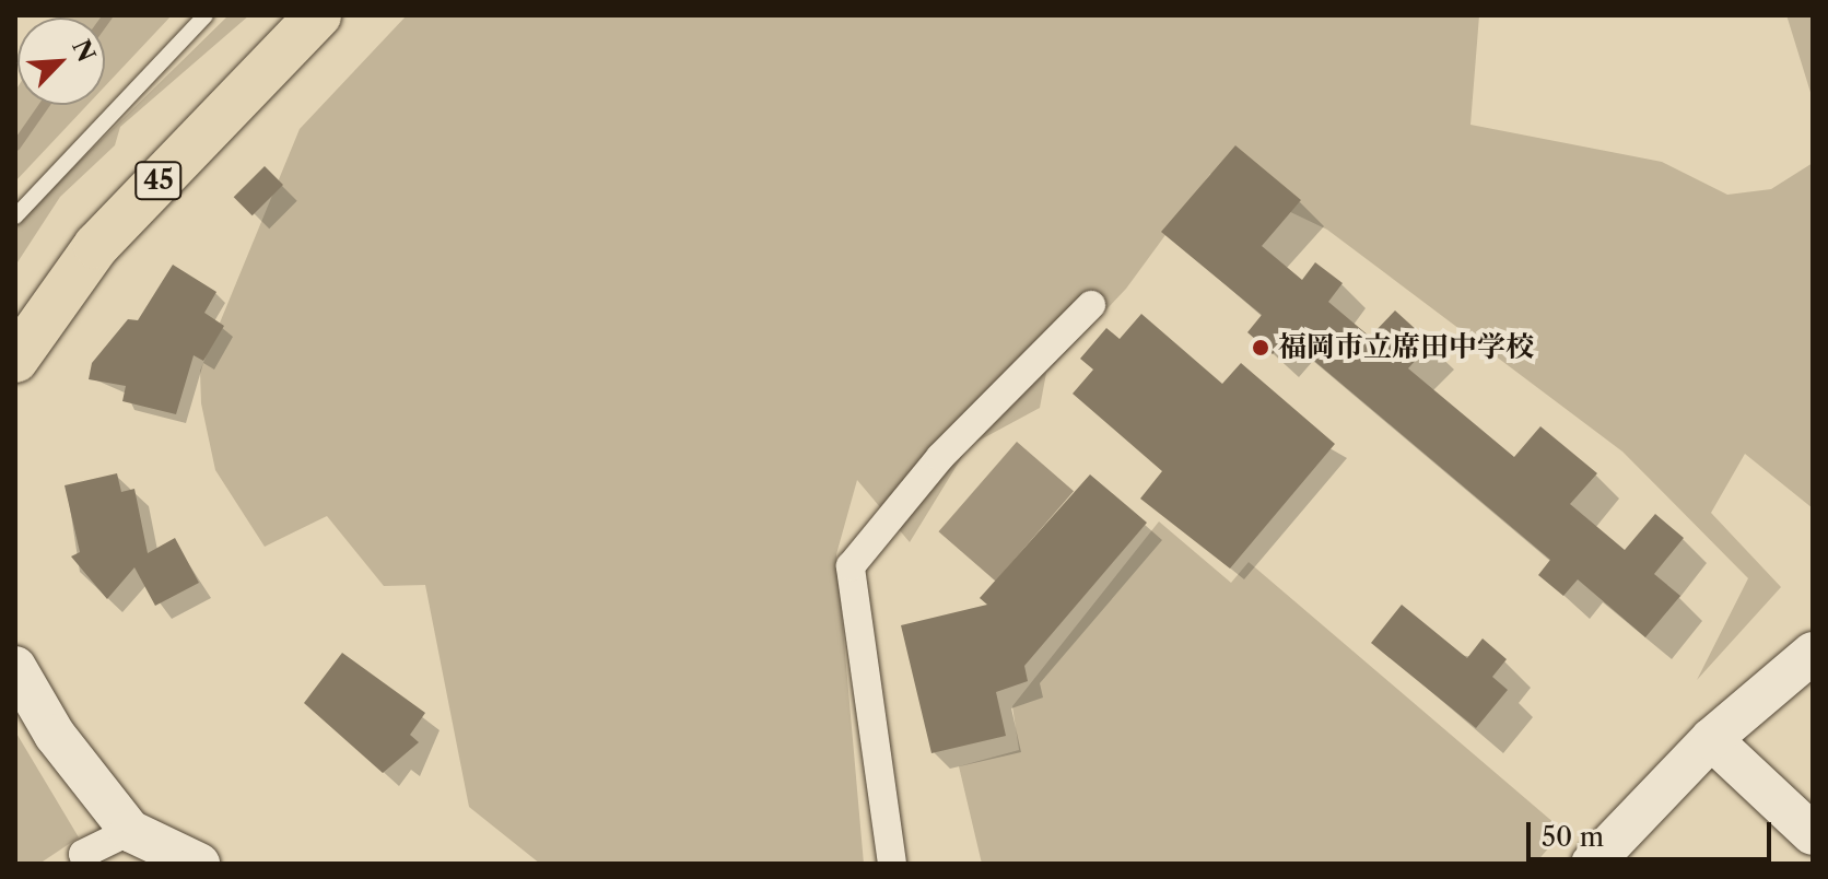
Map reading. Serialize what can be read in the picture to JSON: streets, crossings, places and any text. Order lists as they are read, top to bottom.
{
  "streets": {
    "main road": ["45"]
  },
  "places": ["福岡市立席田中学校"],
  "scale_bar": "50 m",
  "north": "top right"
}
